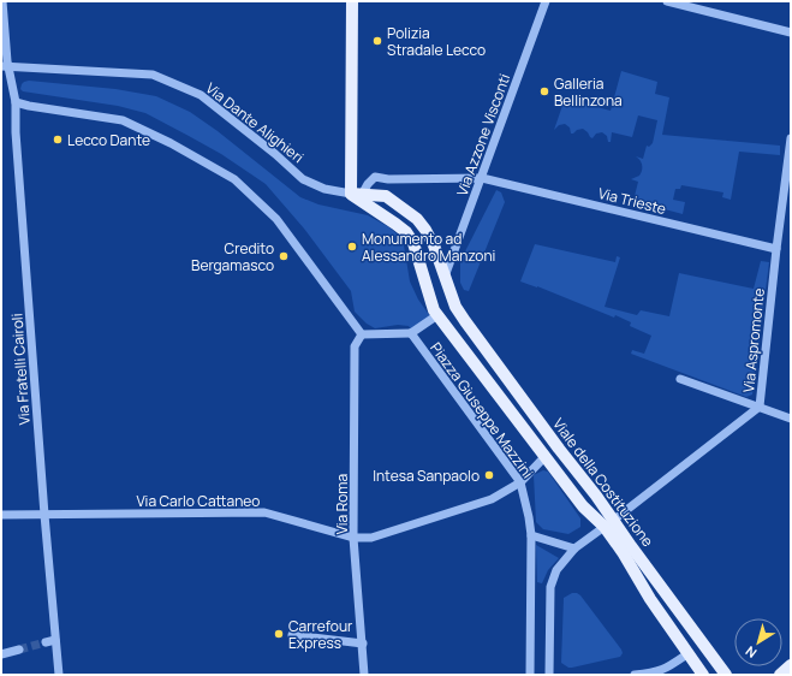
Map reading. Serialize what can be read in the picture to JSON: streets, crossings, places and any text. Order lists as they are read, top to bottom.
{
  "streets": {
    "main road": ["Viale della Costituzione"],
    "street": [
      "Via Dante Alighieri",
      "Via Azzone Visconti",
      "Via Trieste",
      "Via Aspromonte",
      "Via Fratelli Cairoli",
      "Piazza Giuseppe Mazzini",
      "Via Carlo Cattaneo",
      "Via Roma"
    ]
  },
  "crossings": [
    ["Via Dante Alighieri", "Via Trieste"],
    ["Via Dante Alighieri", "Via Fratelli Cairoli"],
    ["Via Dante Alighieri", "Viale della Costituzione"],
    ["Via Azzone Visconti", "Via Trieste"],
    ["Via Azzone Visconti", "Viale della Costituzione"],
    ["Via Trieste", "Via Aspromonte"],
    ["Via Trieste", "Viale della Costituzione"],
    ["Via Aspromonte", "Viale della Costituzione"],
    ["Via Fratelli Cairoli", "Via Carlo Cattaneo"],
    ["Piazza Giuseppe Mazzini", "Via Carlo Cattaneo"],
    ["Viale della Costituzione", "Via Carlo Cattaneo"],
    ["Via Carlo Cattaneo", "Via Roma"]
  ],
  "places": [
    "Polizia Stradale Lecco",
    "Galleria Bellinzona",
    "Lecco Dante",
    "Monumento ad Alessandro Manzoni",
    "Credito Bergamasco",
    "Intesa Sanpaolo",
    "Carrefour Express"
  ],
  "north": "bottom left"
}
